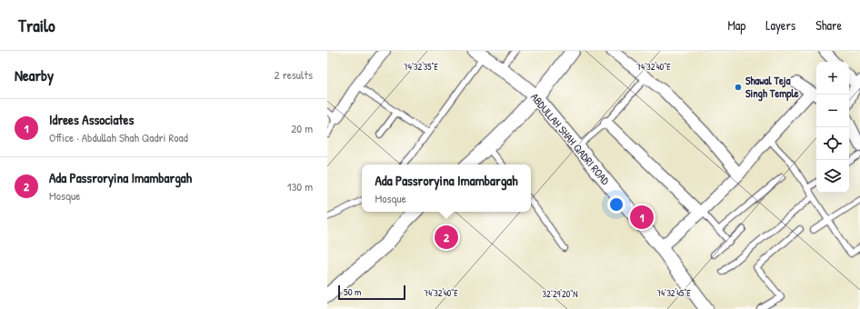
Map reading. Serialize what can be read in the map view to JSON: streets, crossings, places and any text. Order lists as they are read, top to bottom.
{
  "streets": {
    "street": ["ABDULLAH SHAH QADRI ROAD"]
  },
  "places": ["Shawal Teja Singh Temple"],
  "scale_bar": "50 m",
  "page": {
    "header": "Trailo",
    "nav": ["Map", "Layers", "Share"],
    "heading": ["Nearby", "2 results"],
    "map_buttons": ["+", "−"],
    "list": [
      {
        "mark": "1",
        "name": "Idrees Associates",
        "note": "Office · Abdullah Shah Qadri Road",
        "value": "20 m"
      },
      {
        "mark": "2",
        "name": "Ada Passroryina Imambargah",
        "note": "Mosque",
        "value": "130 m"
      }
    ],
    "popup": ["Ada Passroryina Imambargah", "Mosque"],
    "pins": ["1", "2"],
    "scale": "50 m"
  },
  "coordinates": [
    "74°32'35\"E",
    "74°32'40\"E",
    "74°32'45\"E",
    "32°29'20\"N"
  ]
}
